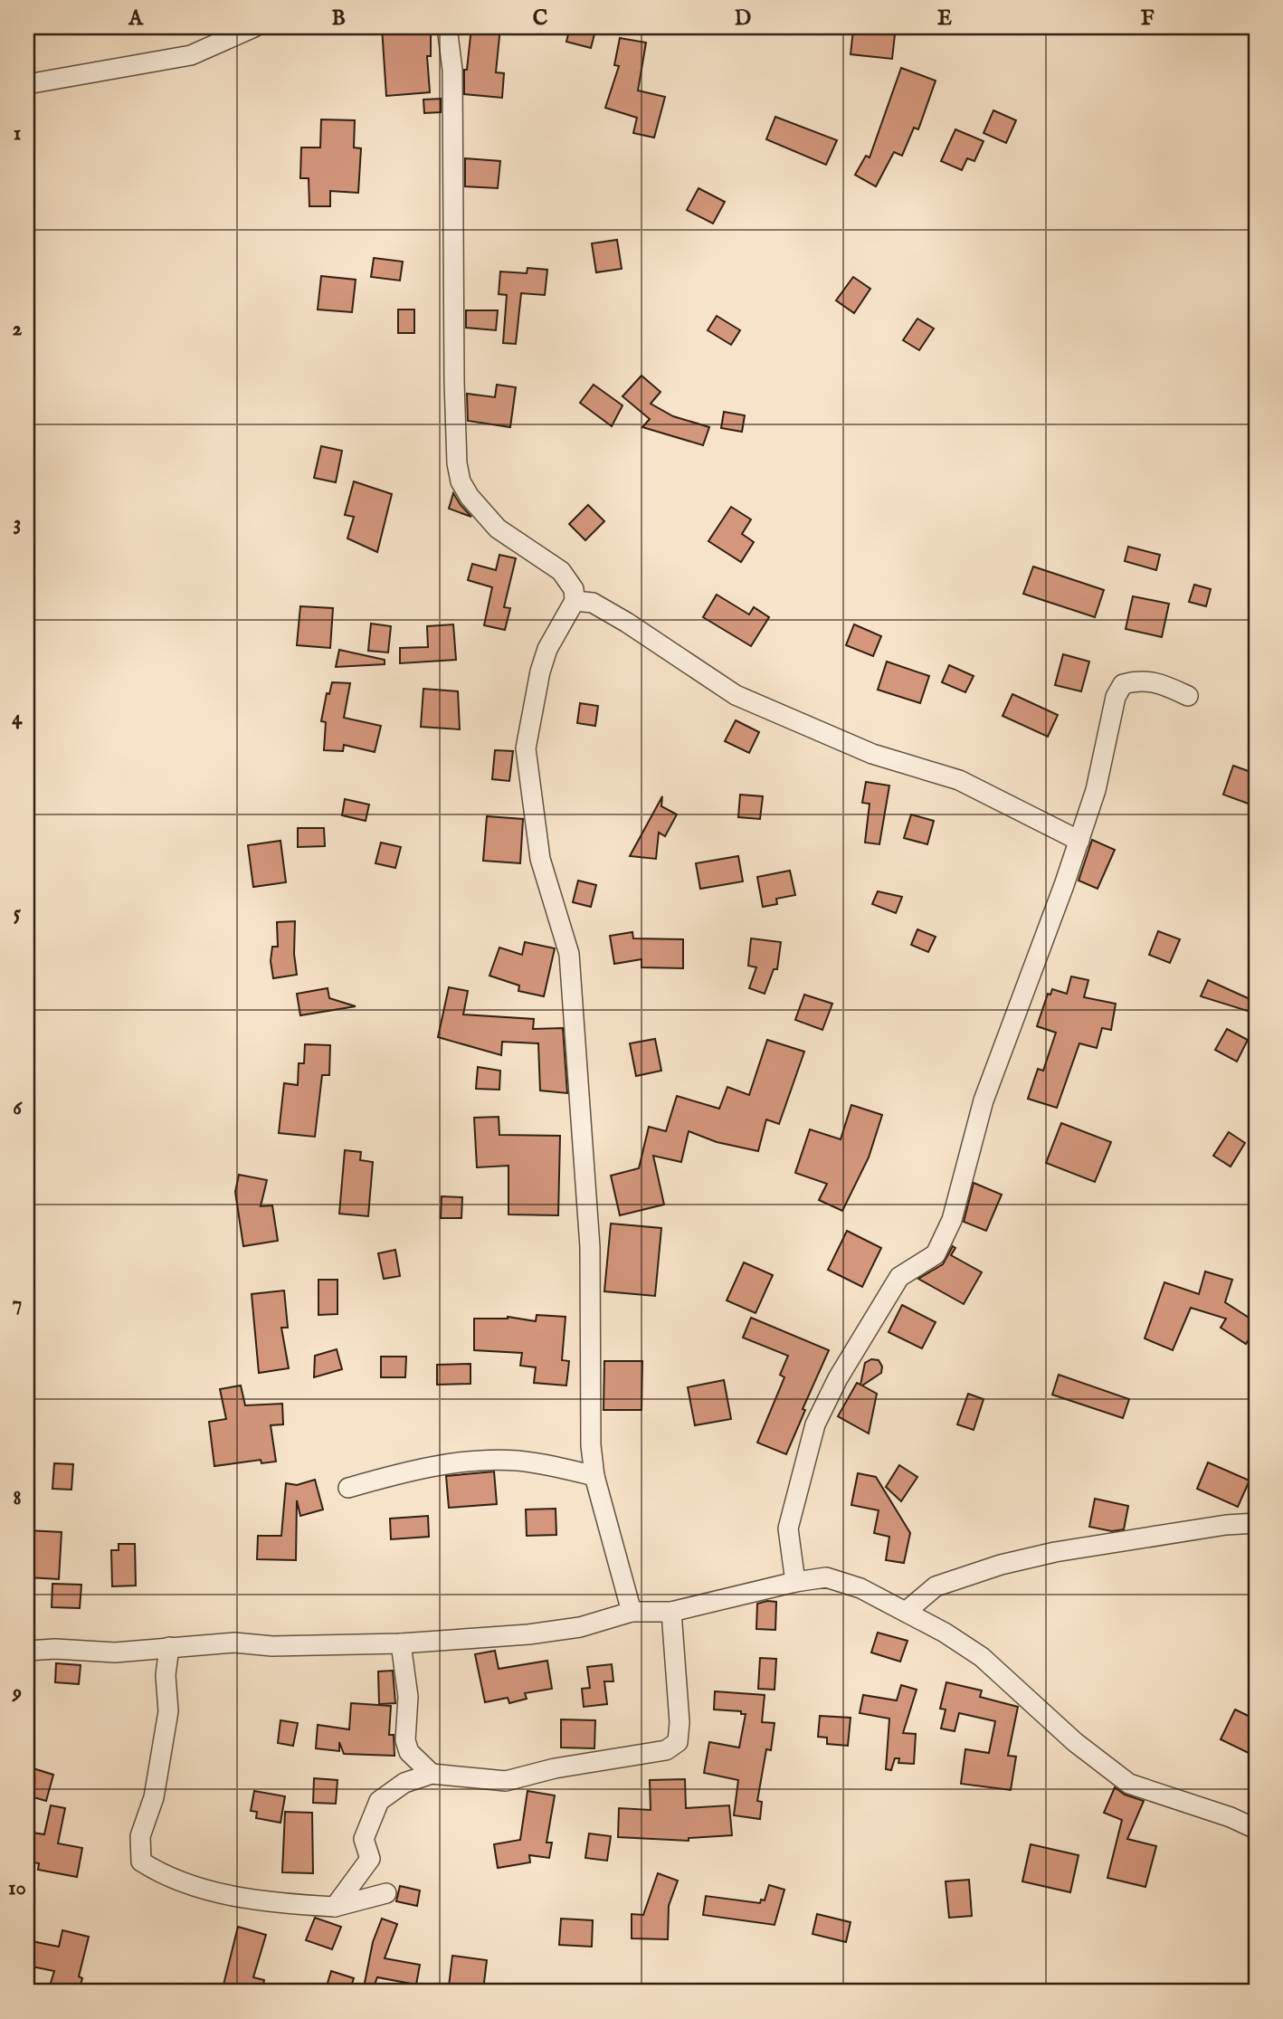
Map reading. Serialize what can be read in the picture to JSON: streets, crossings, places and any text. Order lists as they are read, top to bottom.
{
  "grid": {
    "columns": [
      "A",
      "B",
      "C",
      "D",
      "E",
      "F"
    ],
    "rows": [
      "1",
      "2",
      "3",
      "4",
      "5",
      "6",
      "7",
      "8",
      "9",
      "10"
    ]
  }
}
